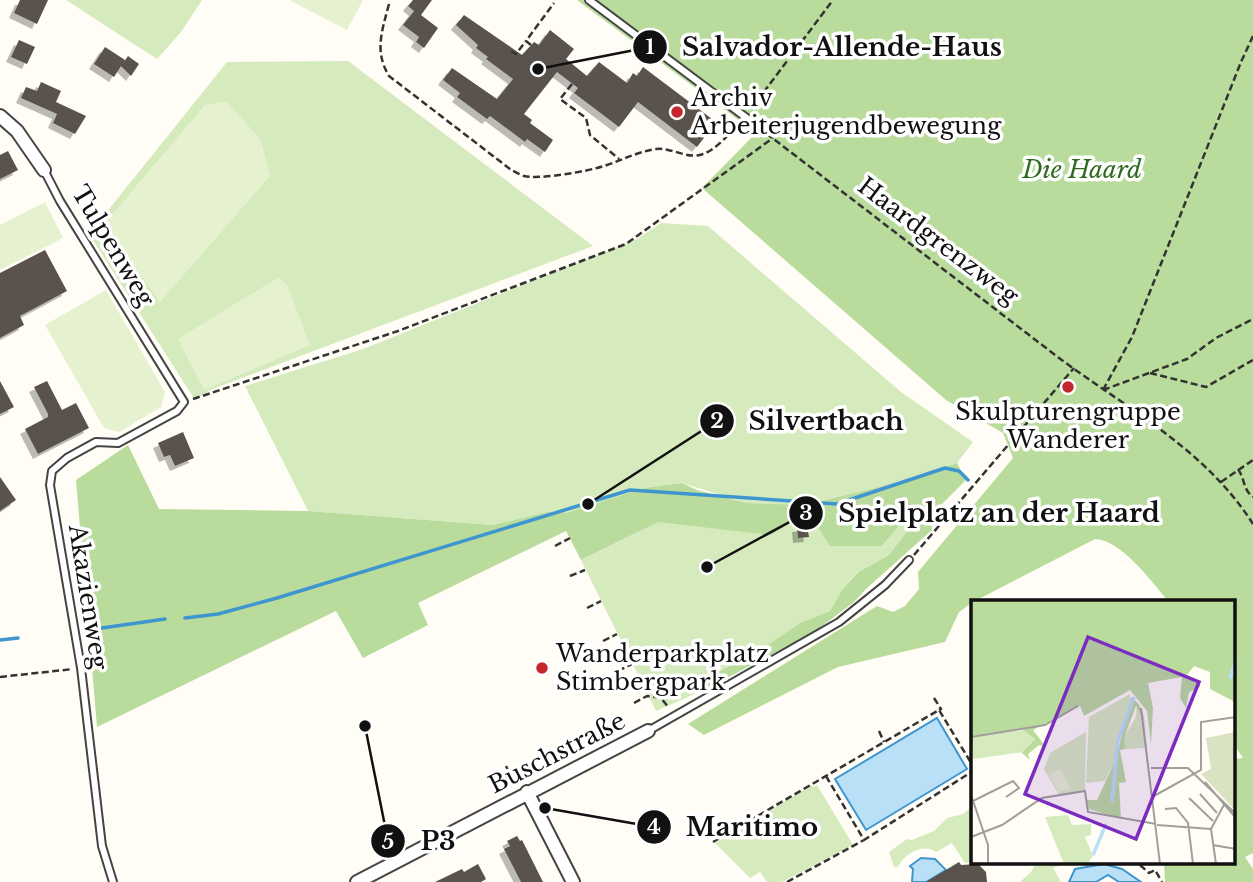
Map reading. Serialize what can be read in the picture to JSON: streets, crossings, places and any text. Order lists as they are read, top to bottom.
{
  "streets": {
    "street": ["Tulpenweg", "Buschstraße"],
    "lane": ["Akazienweg"],
    "path": ["Haardgrenzweg"]
  },
  "crossings": [
    ["Tulpenweg", "Akazienweg"]
  ],
  "parks": ["Die Haard"],
  "places": [
    "Salvador-Allende-Haus",
    "Archiv Arbeiterjugendbewegung",
    "Skulpturengruppe Wanderer",
    "Silvertbach",
    "Spielplatz an der Haard",
    "Wanderparkplatz Stimbergpark",
    "P3",
    "Maritimo"
  ]
}
